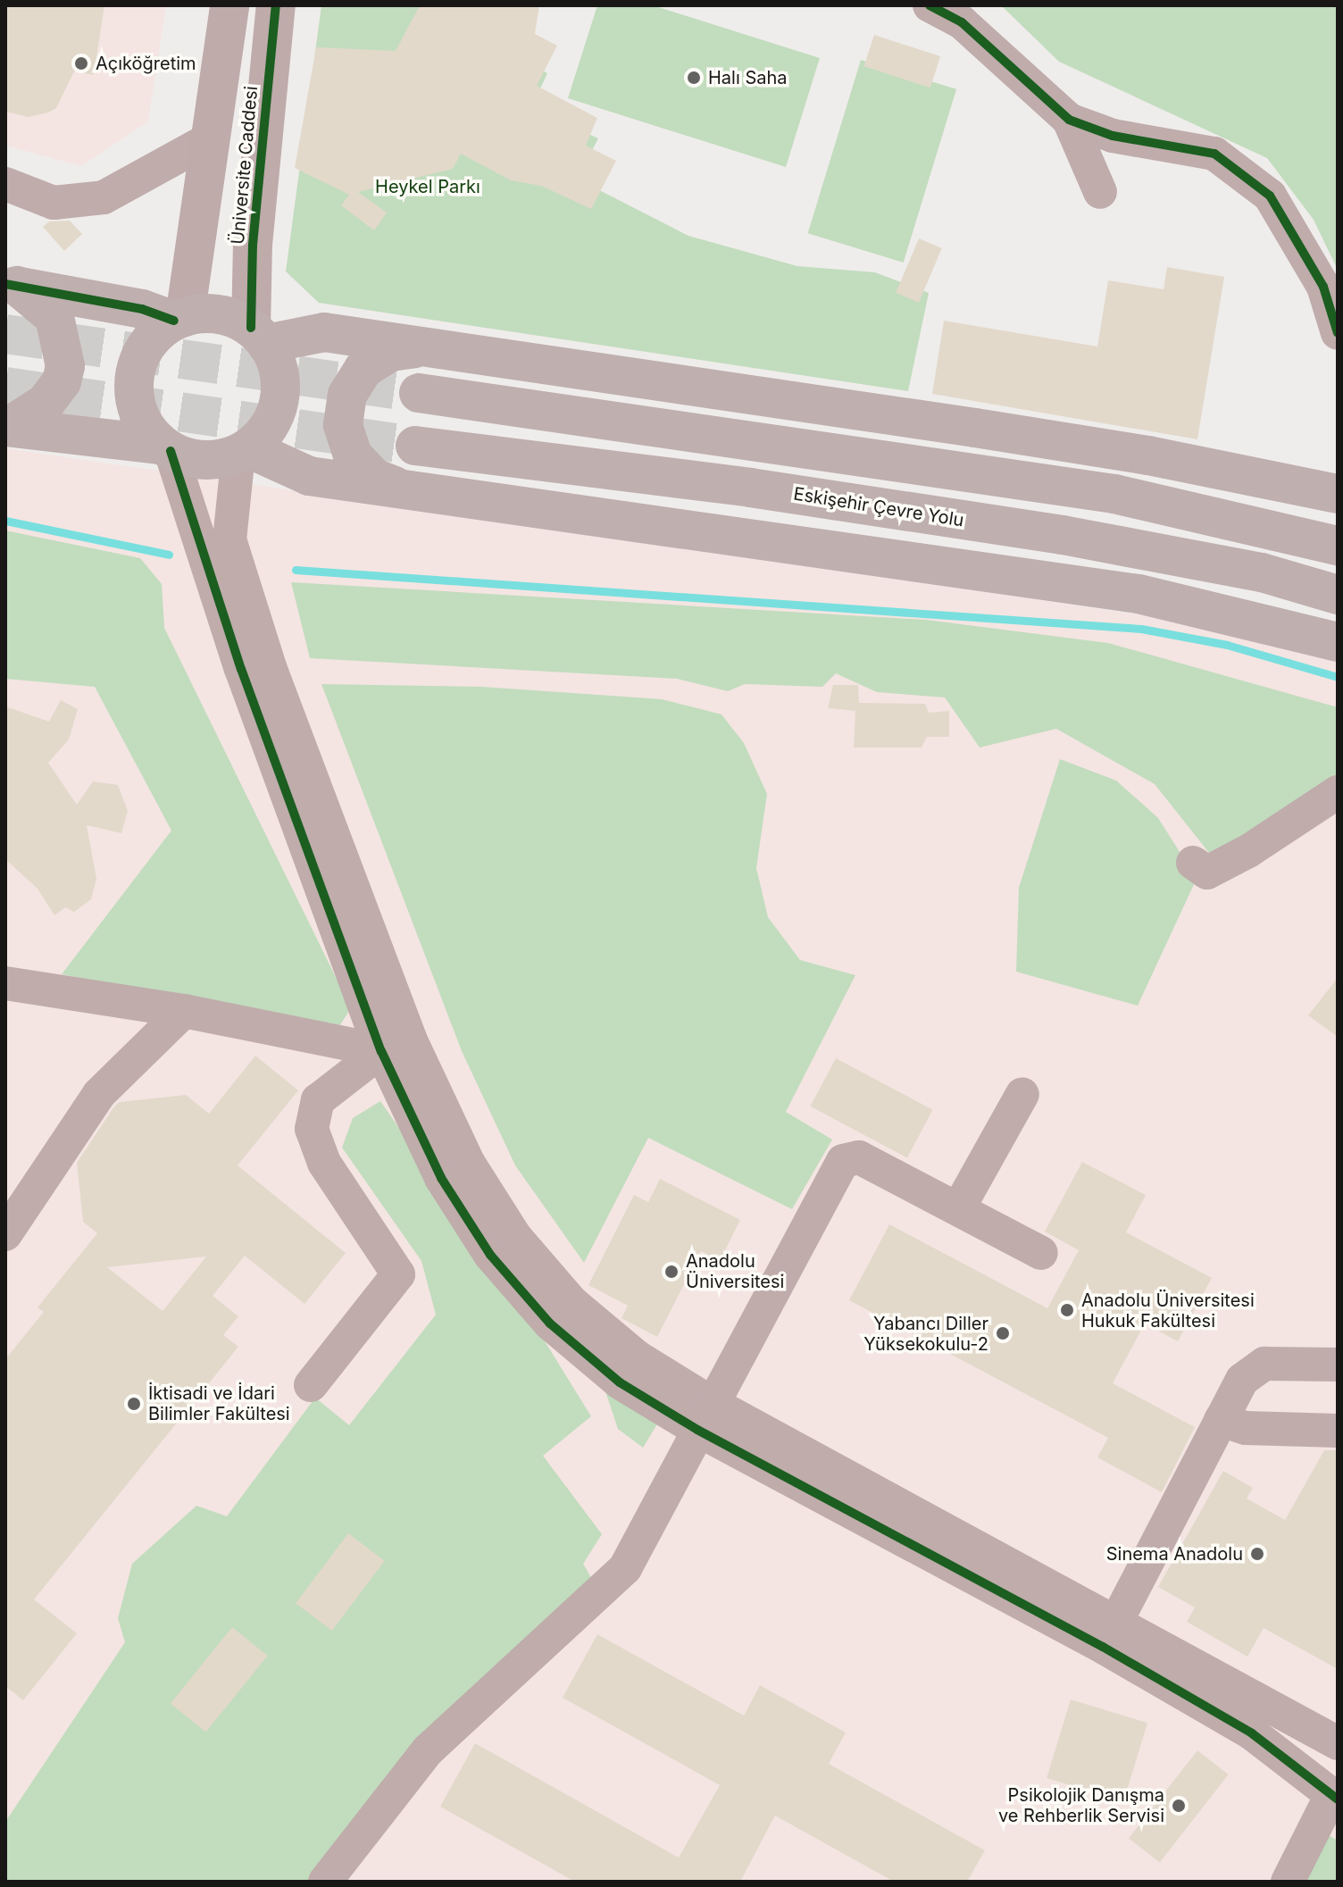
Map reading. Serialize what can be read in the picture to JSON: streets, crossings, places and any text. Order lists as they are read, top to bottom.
{
  "streets": {
    "highway": ["Eskişehir Çevre Yolu"],
    "main road": ["Üniversite Caddesi"]
  },
  "parks": ["Heykel Parkı"],
  "places": [
    "Açıköğretim",
    "Halı Saha",
    "Anadolu Üniversitesi",
    "Anadolu Üniversitesi Hukuk Fakültesi",
    "Yabancı Diller Yüksekokulu-2",
    "İktisadi ve İdari Bilimler Fakültesi",
    "Sinema Anadolu",
    "Psikolojik Danışma ve Rehberlik Servisi"
  ]
}
